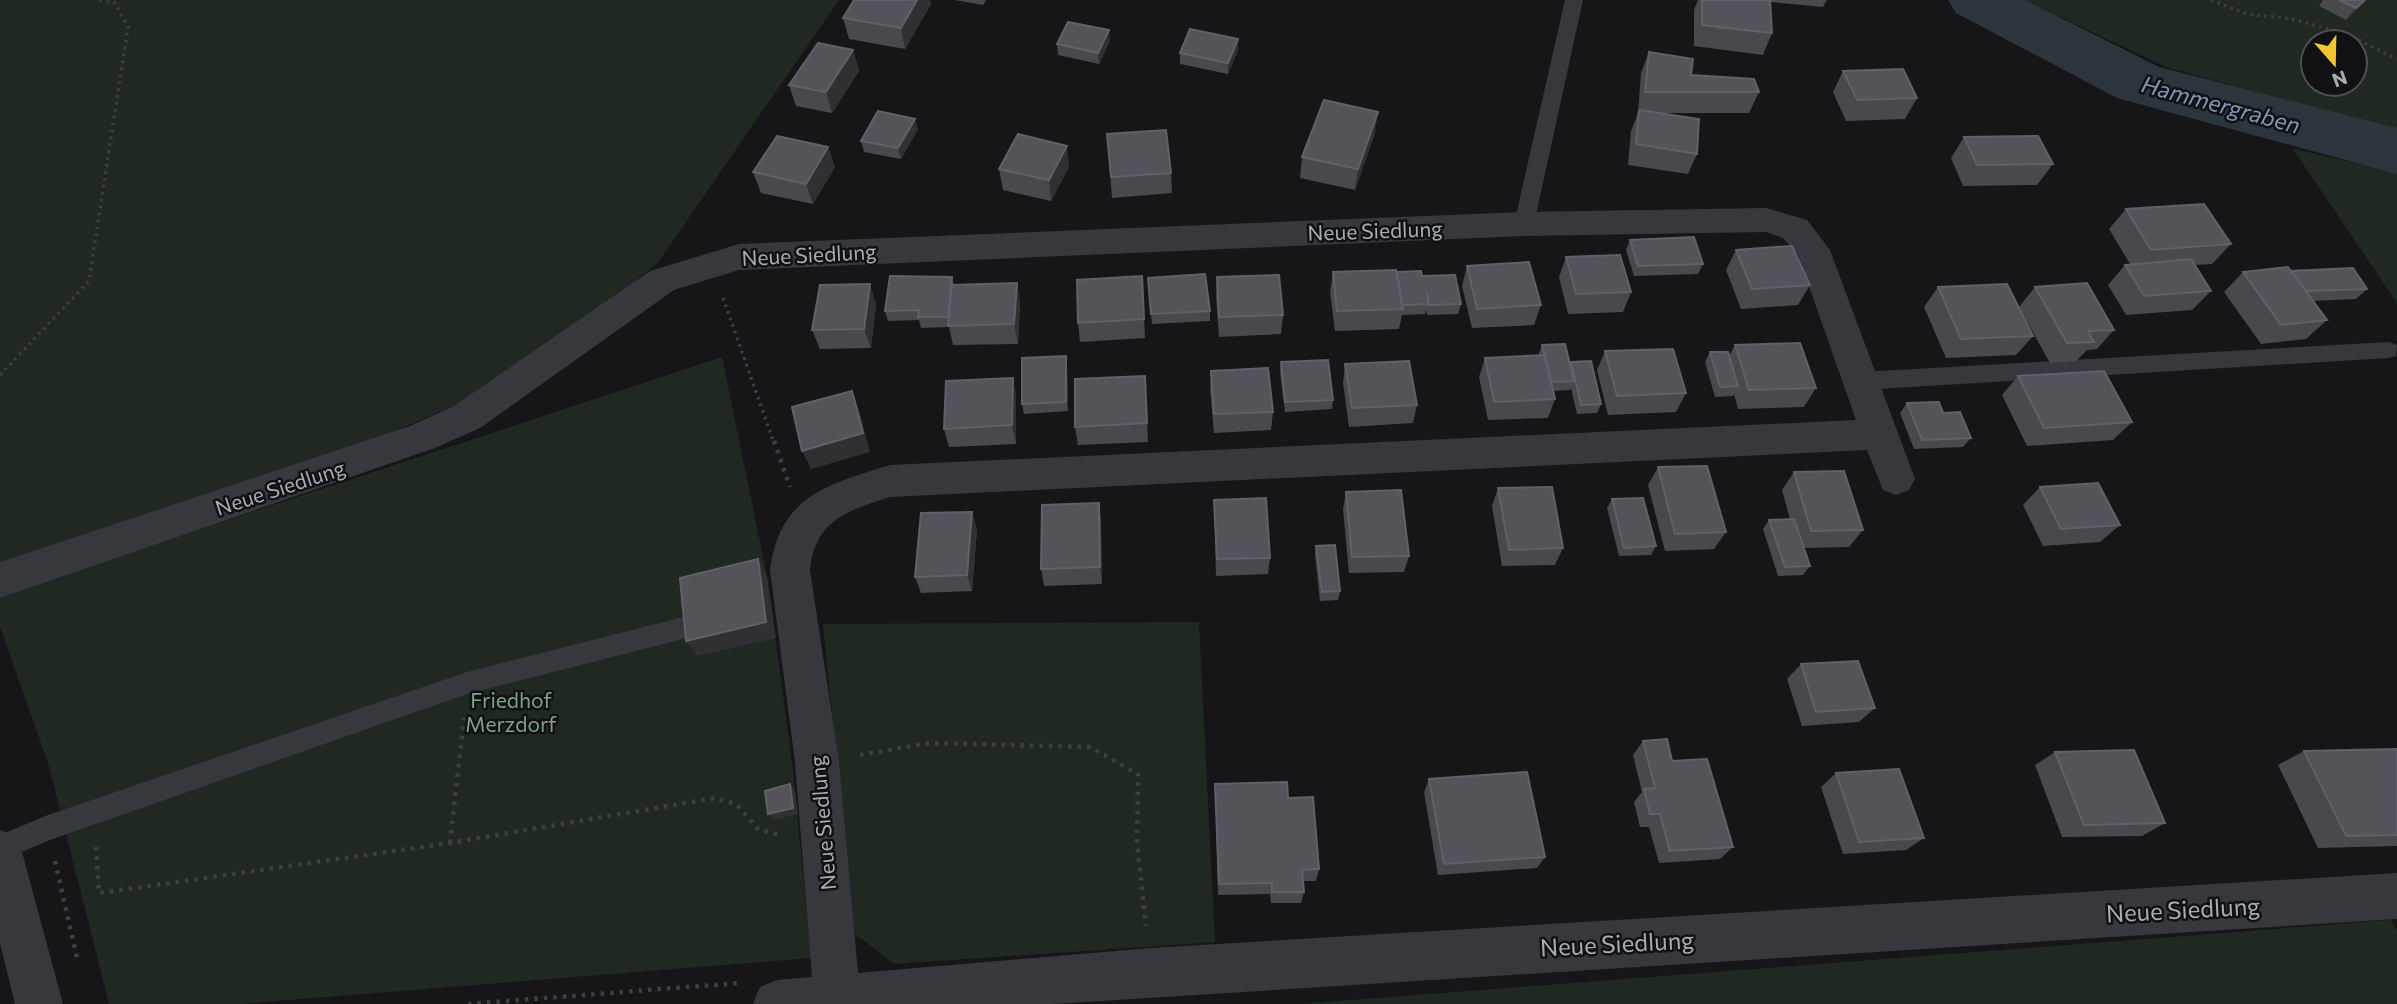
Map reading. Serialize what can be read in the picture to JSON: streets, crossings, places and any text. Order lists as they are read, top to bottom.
{
  "streets": {
    "street": ["Neue Siedlung"]
  },
  "water": ["Hammergraben"],
  "parks": ["Friedhof Merzdorf"],
  "north": "bottom"
}
